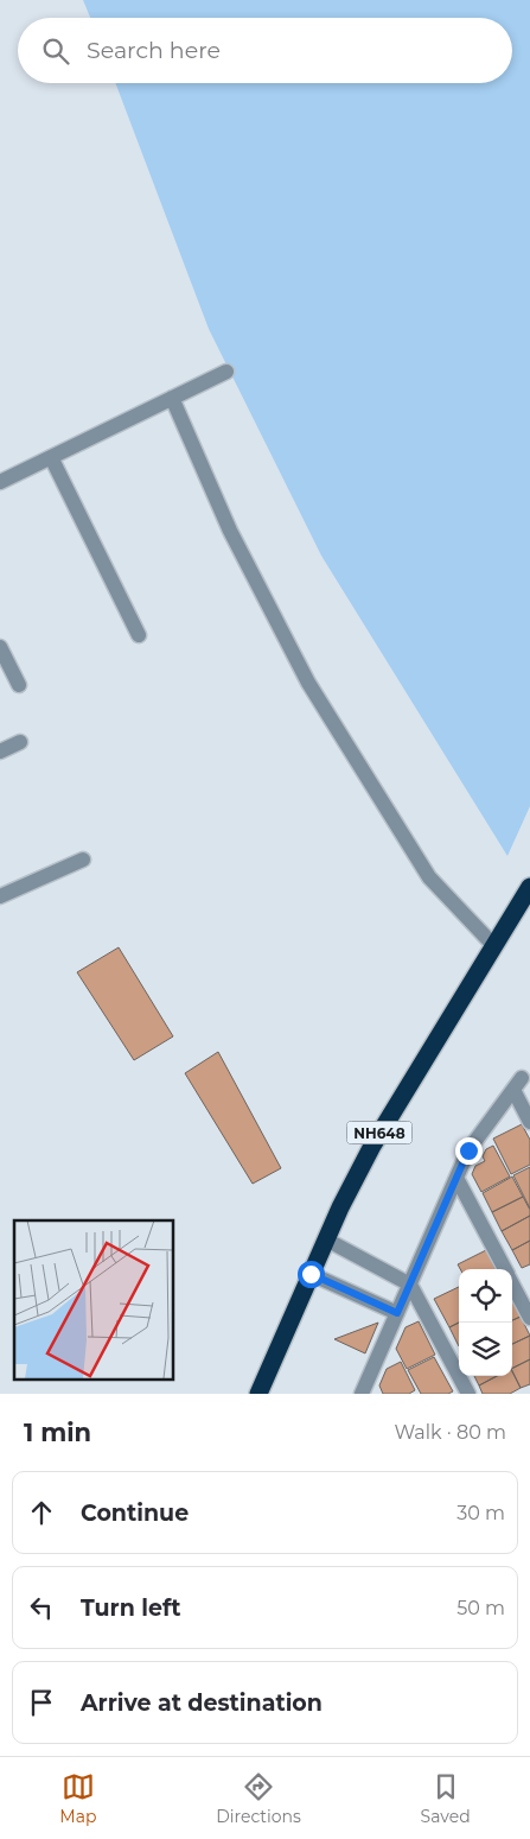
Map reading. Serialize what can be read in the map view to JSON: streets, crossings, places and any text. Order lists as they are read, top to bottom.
{
  "streets": {
    "highway": ["NH648"]
  },
  "page": {
    "search": "Search here",
    "heading": ["1 min", "Walk · 80 m"],
    "list": [
      ["Continue", "30 m"],
      ["Turn left", "50 m"],
      "Arrive at destination"
    ],
    "nav": ["Map", "Directions", "Saved"]
  }
}
